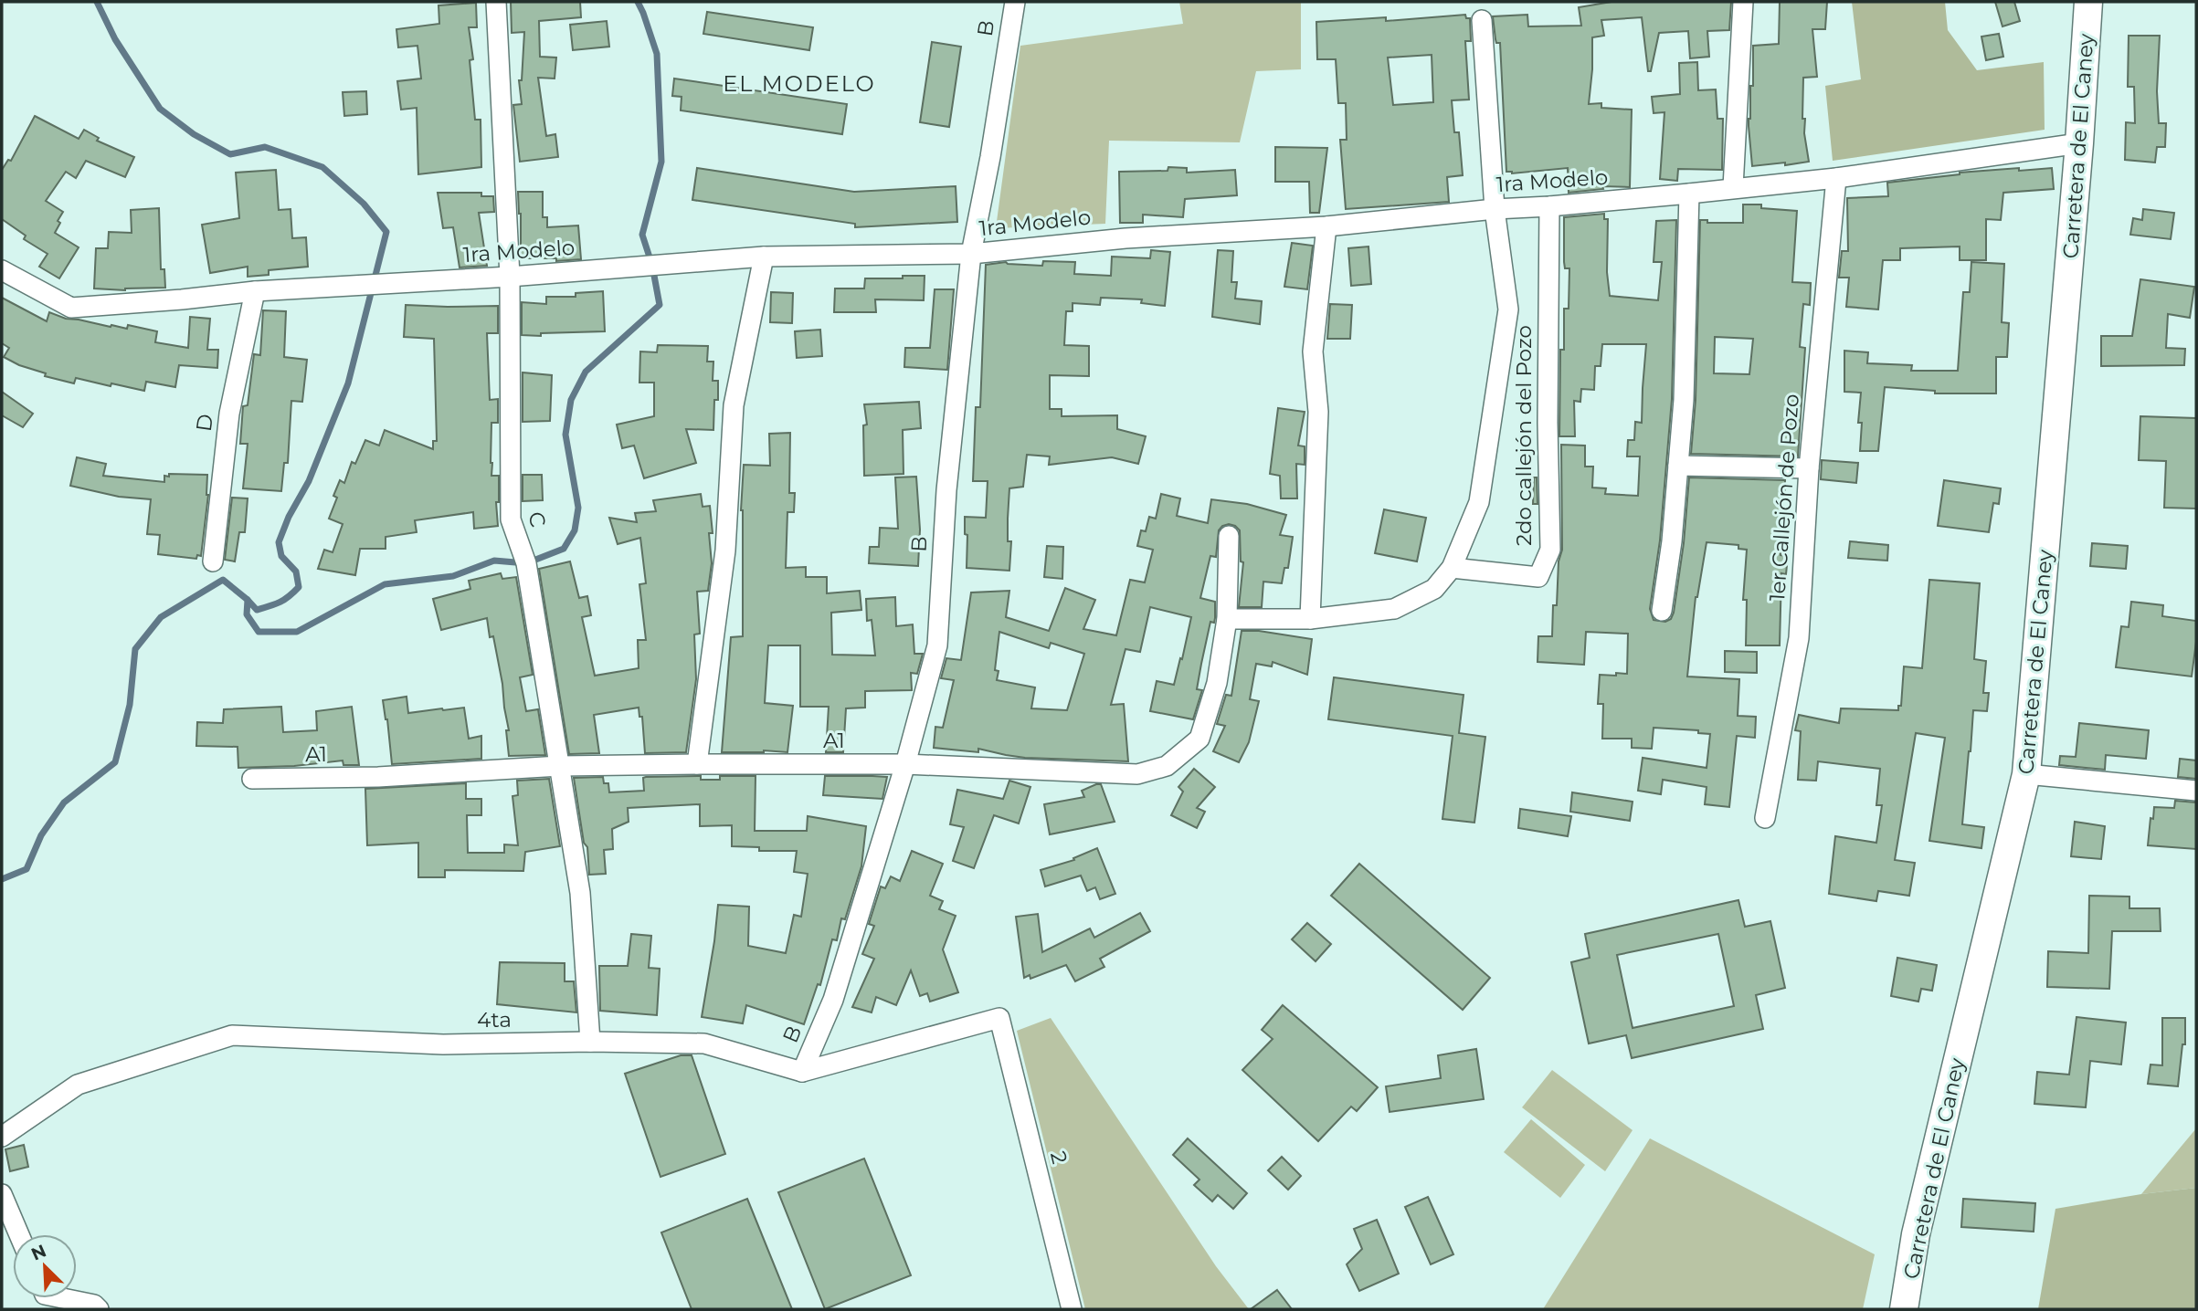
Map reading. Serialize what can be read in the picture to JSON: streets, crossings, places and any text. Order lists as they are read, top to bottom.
{
  "streets": {
    "main road": ["Carretera de El Caney"],
    "street": [
      "B",
      "1ra Modelo",
      "D",
      "2do callejón del Pozo",
      "1er Callejón de Pozo",
      "C",
      "A1",
      "4ta",
      "2"
    ]
  },
  "crossings": [
    ["B", "1ra Modelo"],
    ["B", "A1"],
    ["B", "4ta"],
    ["B", "2"],
    ["Carretera de El Caney", "1ra Modelo"],
    ["1ra Modelo", "D"],
    ["1ra Modelo", "2do callejón del Pozo"],
    ["1ra Modelo", "1er Callejón de Pozo"],
    ["1ra Modelo", "C"],
    ["C", "A1"],
    ["C", "4ta"],
    ["4ta", "2"]
  ],
  "districts": ["EL MODELO"],
  "north": "top left"
}
